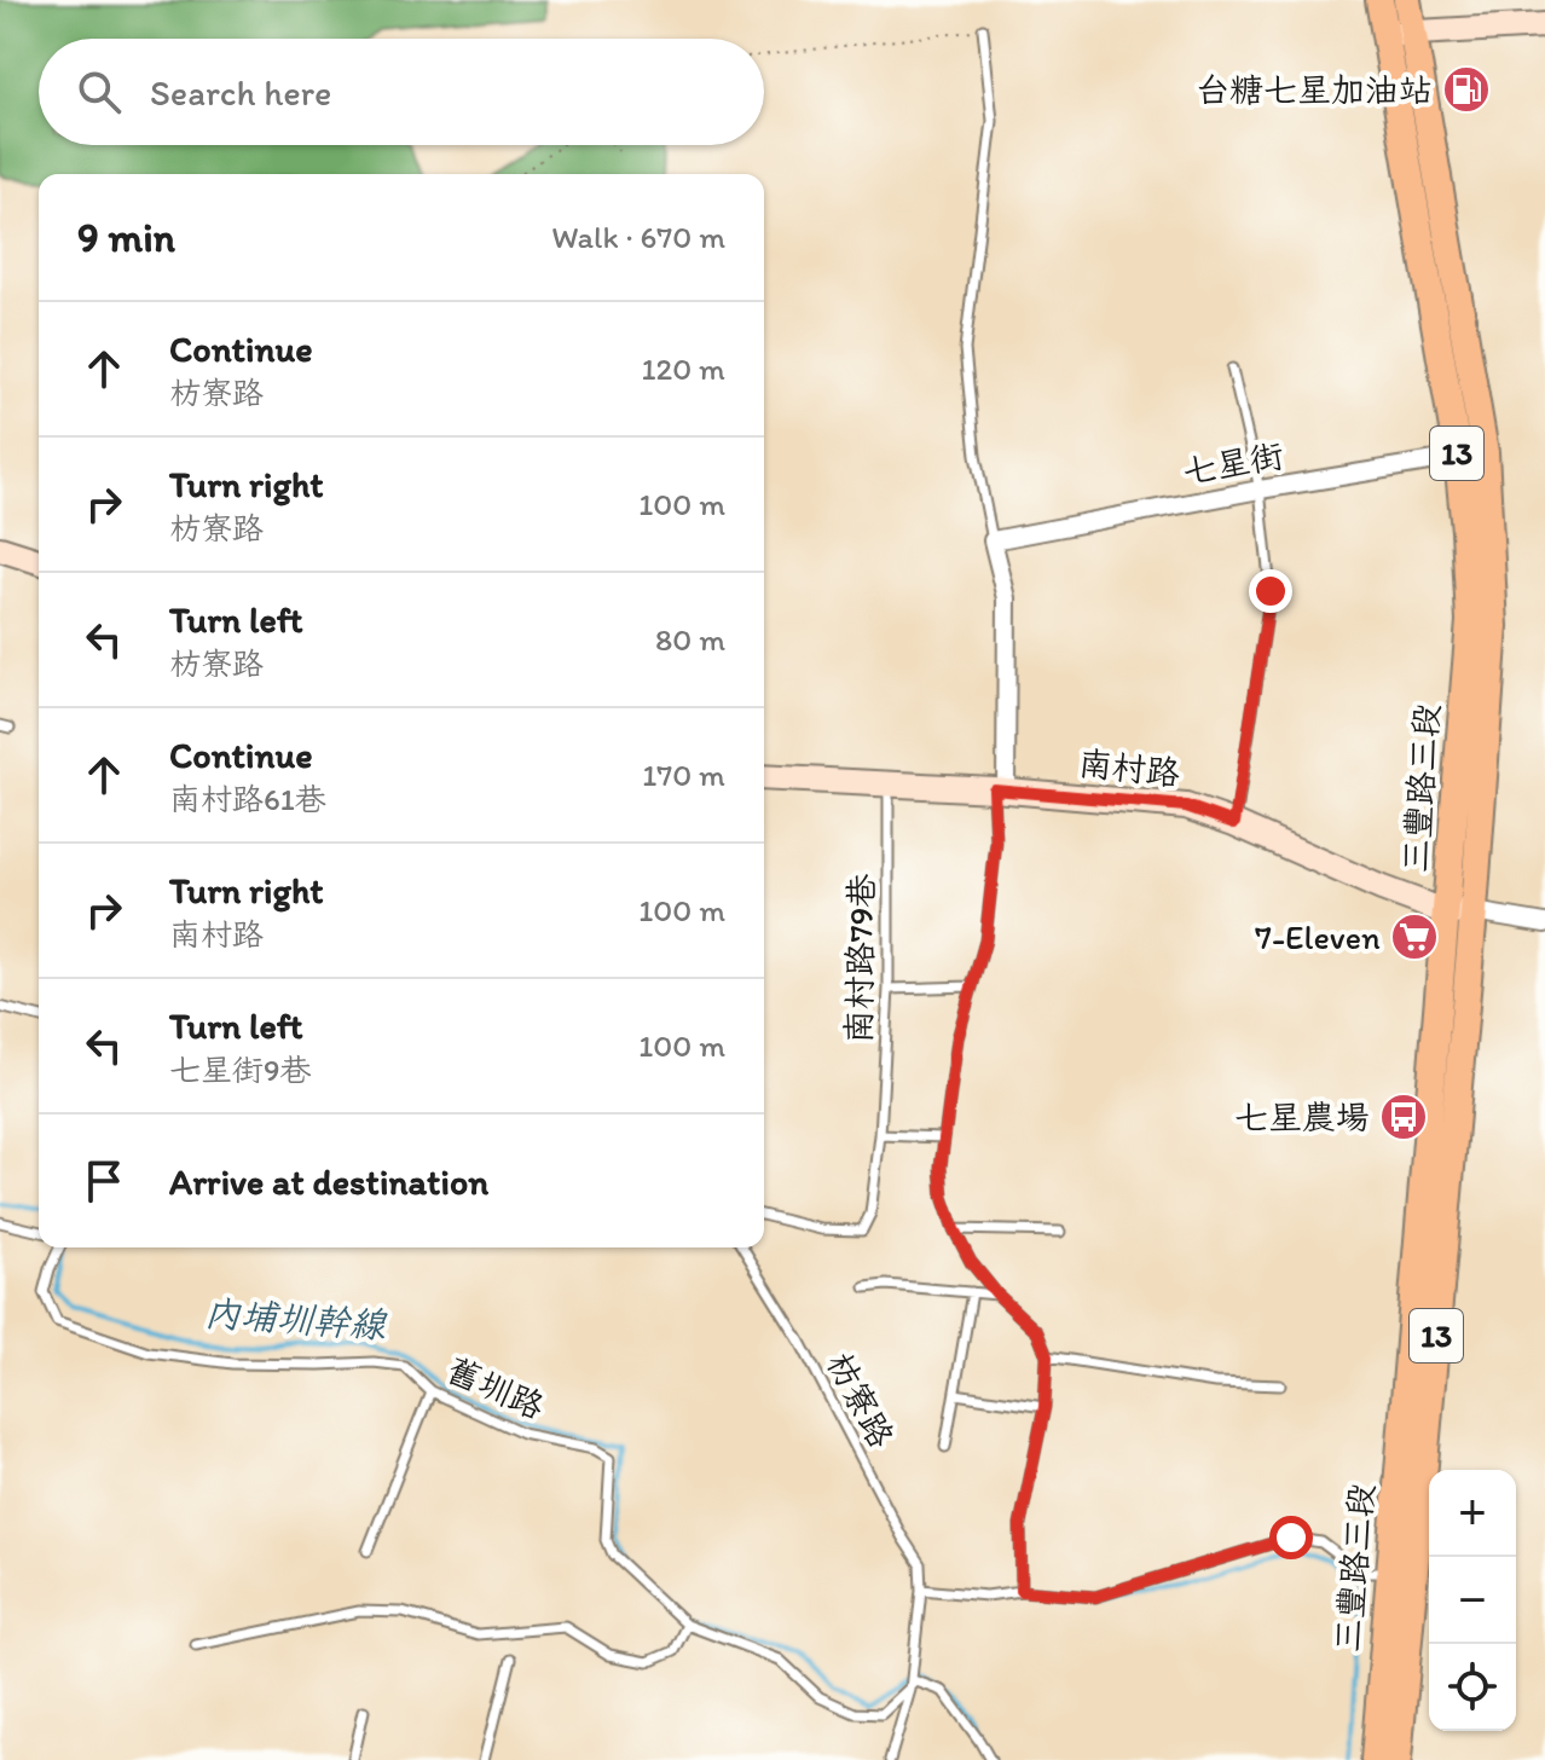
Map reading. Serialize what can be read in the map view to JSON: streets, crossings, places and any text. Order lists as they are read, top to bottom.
{
  "streets": {
    "main road": ["13", "三豐路三段"],
    "street": ["七星街", "南村路"],
    "lane": ["南村路79巷", "舊圳路", "枋寮路"]
  },
  "crossings": [
    ["七星街", "三豐路三段"],
    ["南村路", "三豐路三段"],
    ["南村路", "南村路79巷"]
  ],
  "water": ["內埔圳幹線"],
  "places": {
    "fuel station": ["台糖七星加油站"],
    "supermarket": ["7-Eleven"],
    "bus stop": ["七星農場"]
  },
  "page": {
    "search": "Search here",
    "heading": ["9 min", "Walk · 670 m"],
    "list": [
      ["Continue", "枋寮路", "120 m"],
      ["Turn right", "枋寮路", "100 m"],
      ["Turn left", "枋寮路", "80 m"],
      ["Continue", "南村路61巷", "170 m"],
      ["Turn right", "南村路", "100 m"],
      ["Turn left", "七星街9巷", "100 m"],
      "Arrive at destination"
    ],
    "map_buttons": ["+", "−"]
  }
}
